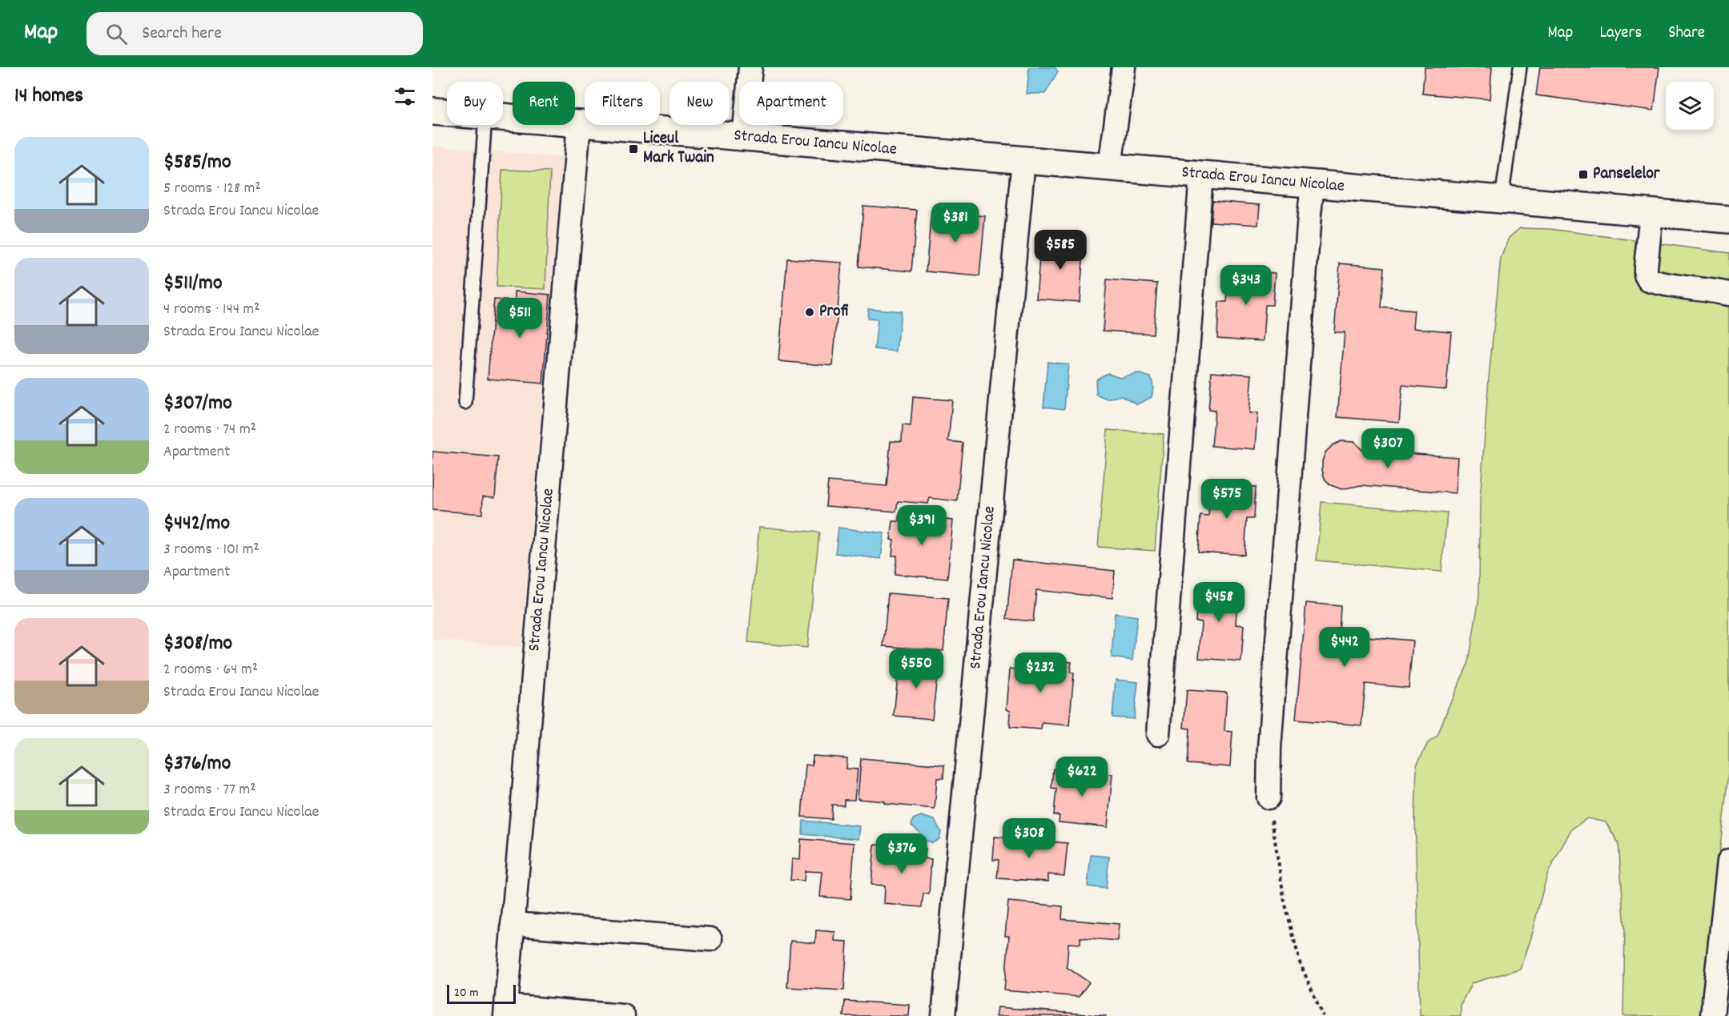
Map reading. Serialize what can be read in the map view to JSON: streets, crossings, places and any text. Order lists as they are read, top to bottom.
{
  "streets": {
    "street": ["Strada Erou Iancu Nicolae"]
  },
  "places": {
    "transit": ["Liceul Mark Twain", "Panselelor"],
    "other": ["Profi"]
  },
  "scale_bar": "20 m",
  "page": {
    "header": "Map",
    "search": "Search here",
    "nav": ["Map", "Layers", "Share"],
    "heading": "14 homes",
    "chip": [
      "Buy",
      "Rent",
      "Filters",
      "New",
      "Apartment"
    ],
    "list": [
      {
        "name": "$585/mo",
        "note": "5 rooms · 128 m² · Strada Erou Iancu Nicolae"
      },
      {
        "name": "$511/mo",
        "note": "4 rooms · 144 m² · Strada Erou Iancu Nicolae"
      },
      {
        "name": "$307/mo",
        "note": "2 rooms · 74 m² · Apartment"
      },
      {
        "name": "$442/mo",
        "note": "3 rooms · 101 m² · Apartment"
      },
      {
        "name": "$308/mo",
        "note": "2 rooms · 64 m² · Strada Erou Iancu Nicolae"
      },
      {
        "name": "$376/mo",
        "note": "3 rooms · 77 m² · Strada Erou Iancu Nicolae"
      }
    ],
    "price": [
      "$381",
      "$585",
      "$343",
      "$511",
      "$307",
      "$575",
      "$391",
      "$458",
      "$442",
      "$550",
      "$232",
      "$622",
      "$308",
      "$376"
    ],
    "scale": "20 m"
  }
}
